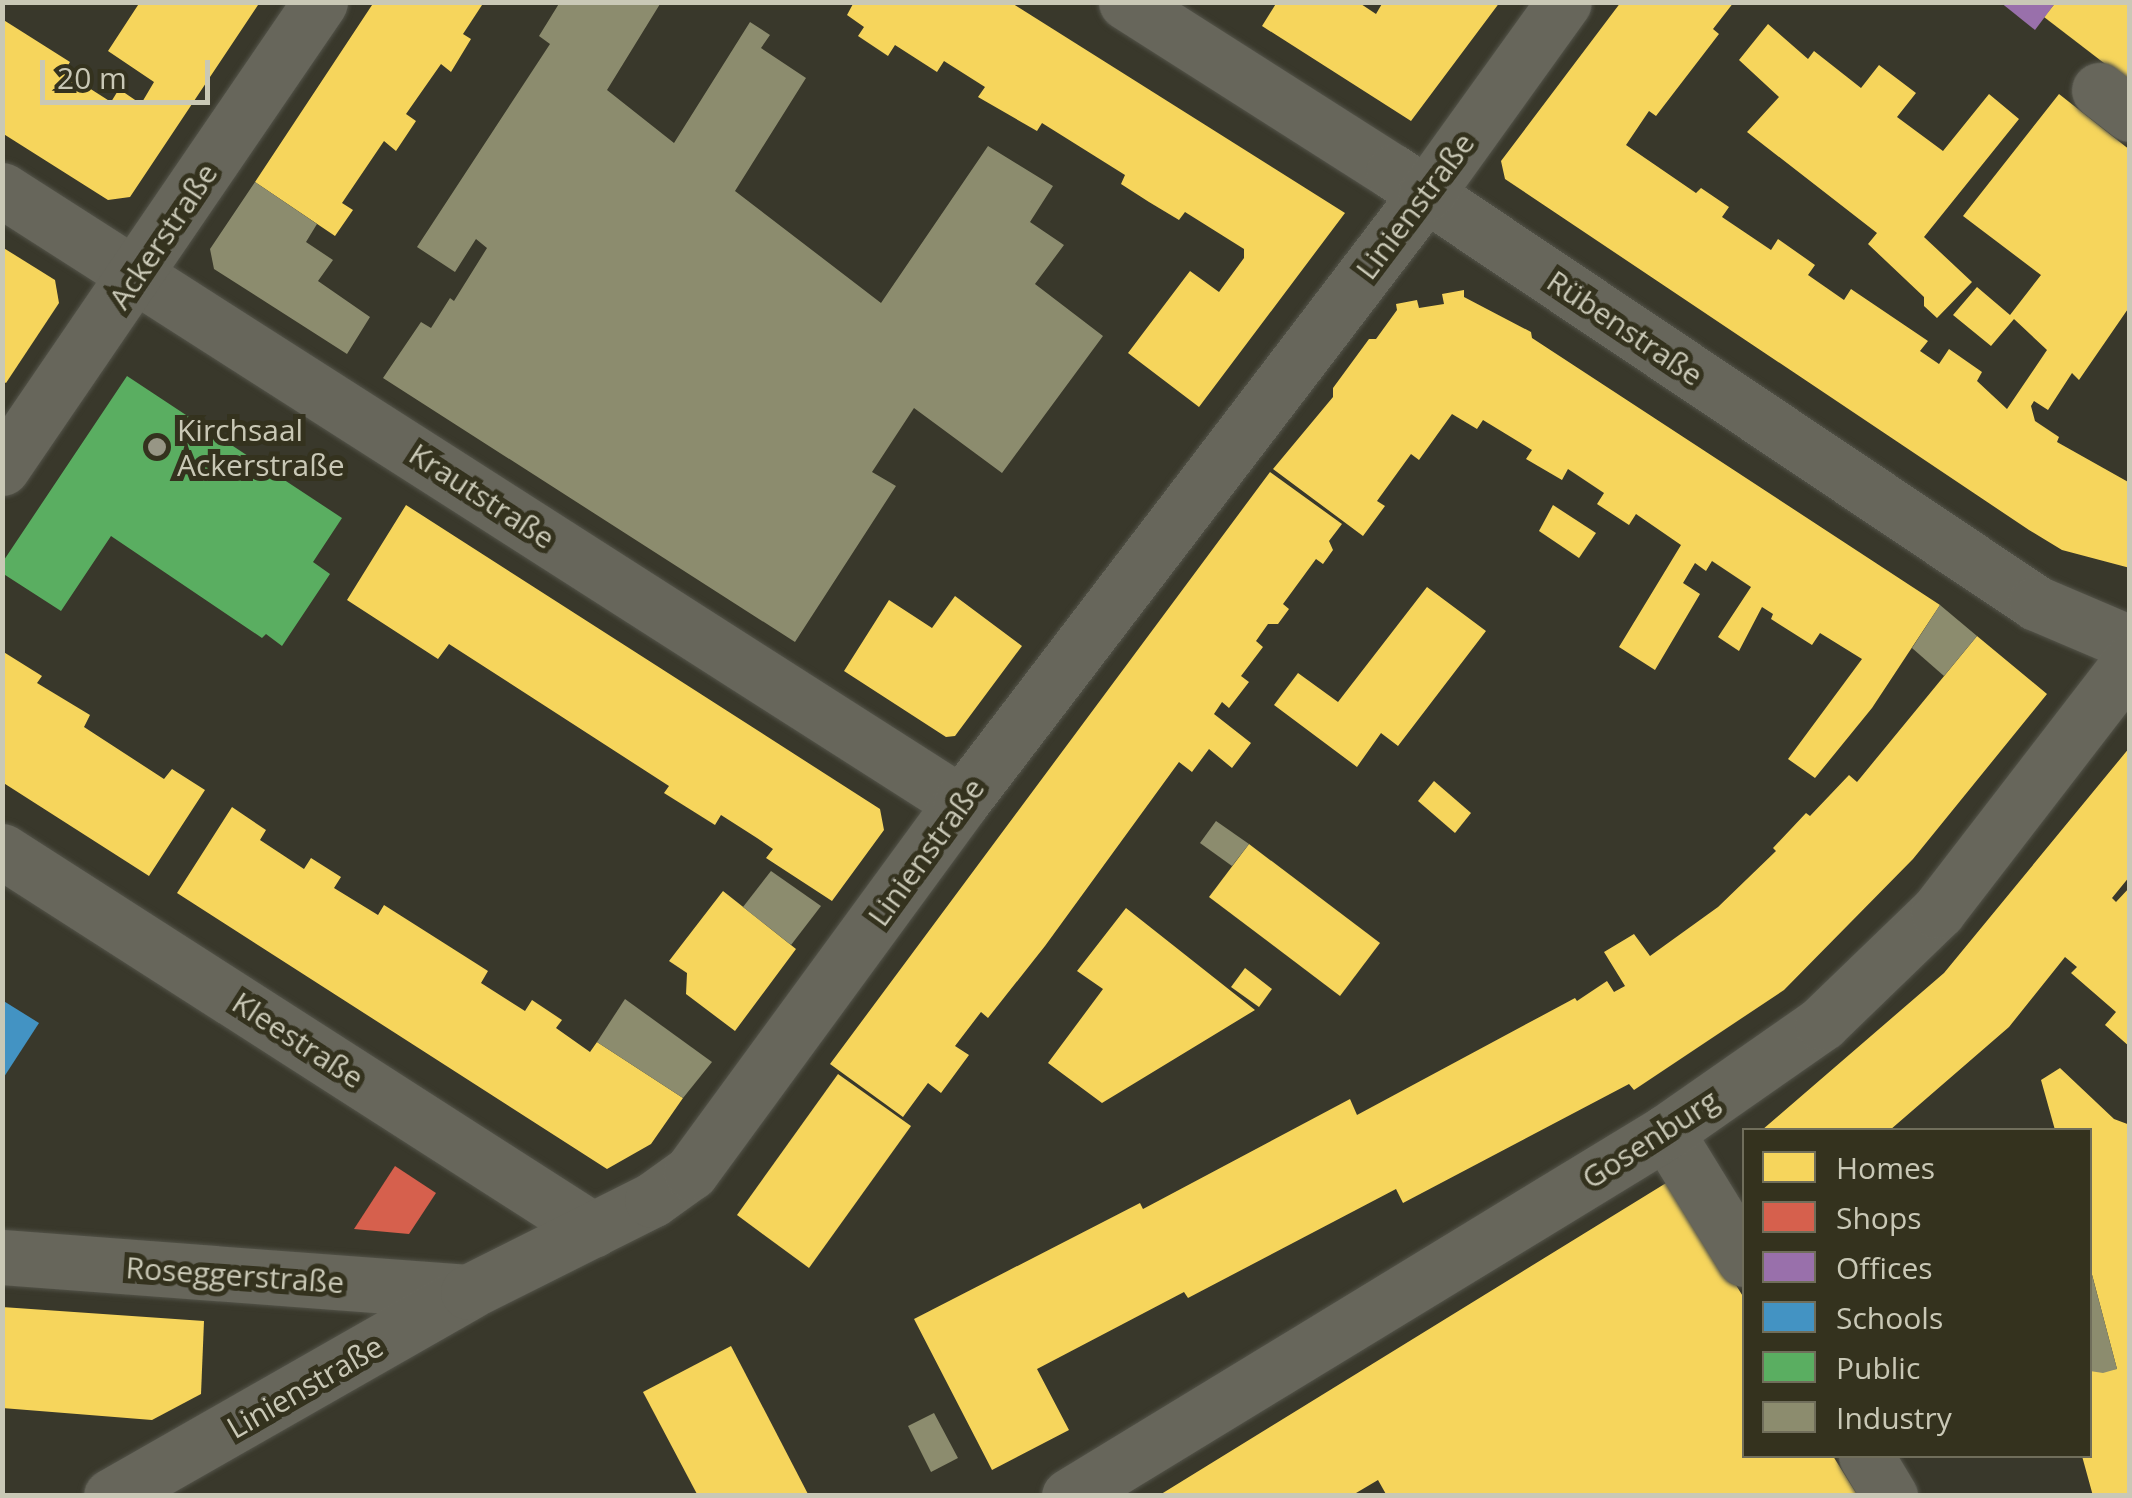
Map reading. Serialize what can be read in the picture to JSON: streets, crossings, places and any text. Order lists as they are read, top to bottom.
{
  "streets": {
    "street": [
      "Linienstraße",
      "Ackerstraße",
      "Rübenstraße",
      "Krautstraße",
      "Kleestraße",
      "Gosenburg",
      "Roseggerstraße"
    ]
  },
  "crossings": [
    ["Linienstraße", "Rübenstraße"],
    ["Linienstraße", "Krautstraße"],
    ["Linienstraße", "Kleestraße"],
    ["Linienstraße", "Roseggerstraße"],
    ["Ackerstraße", "Krautstraße"]
  ],
  "places": ["Kirchsaal Ackerstraße"],
  "legend": [
    "Homes",
    "Shops",
    "Offices",
    "Schools",
    "Public",
    "Industry"
  ],
  "scale_bar": "20 m"
}
